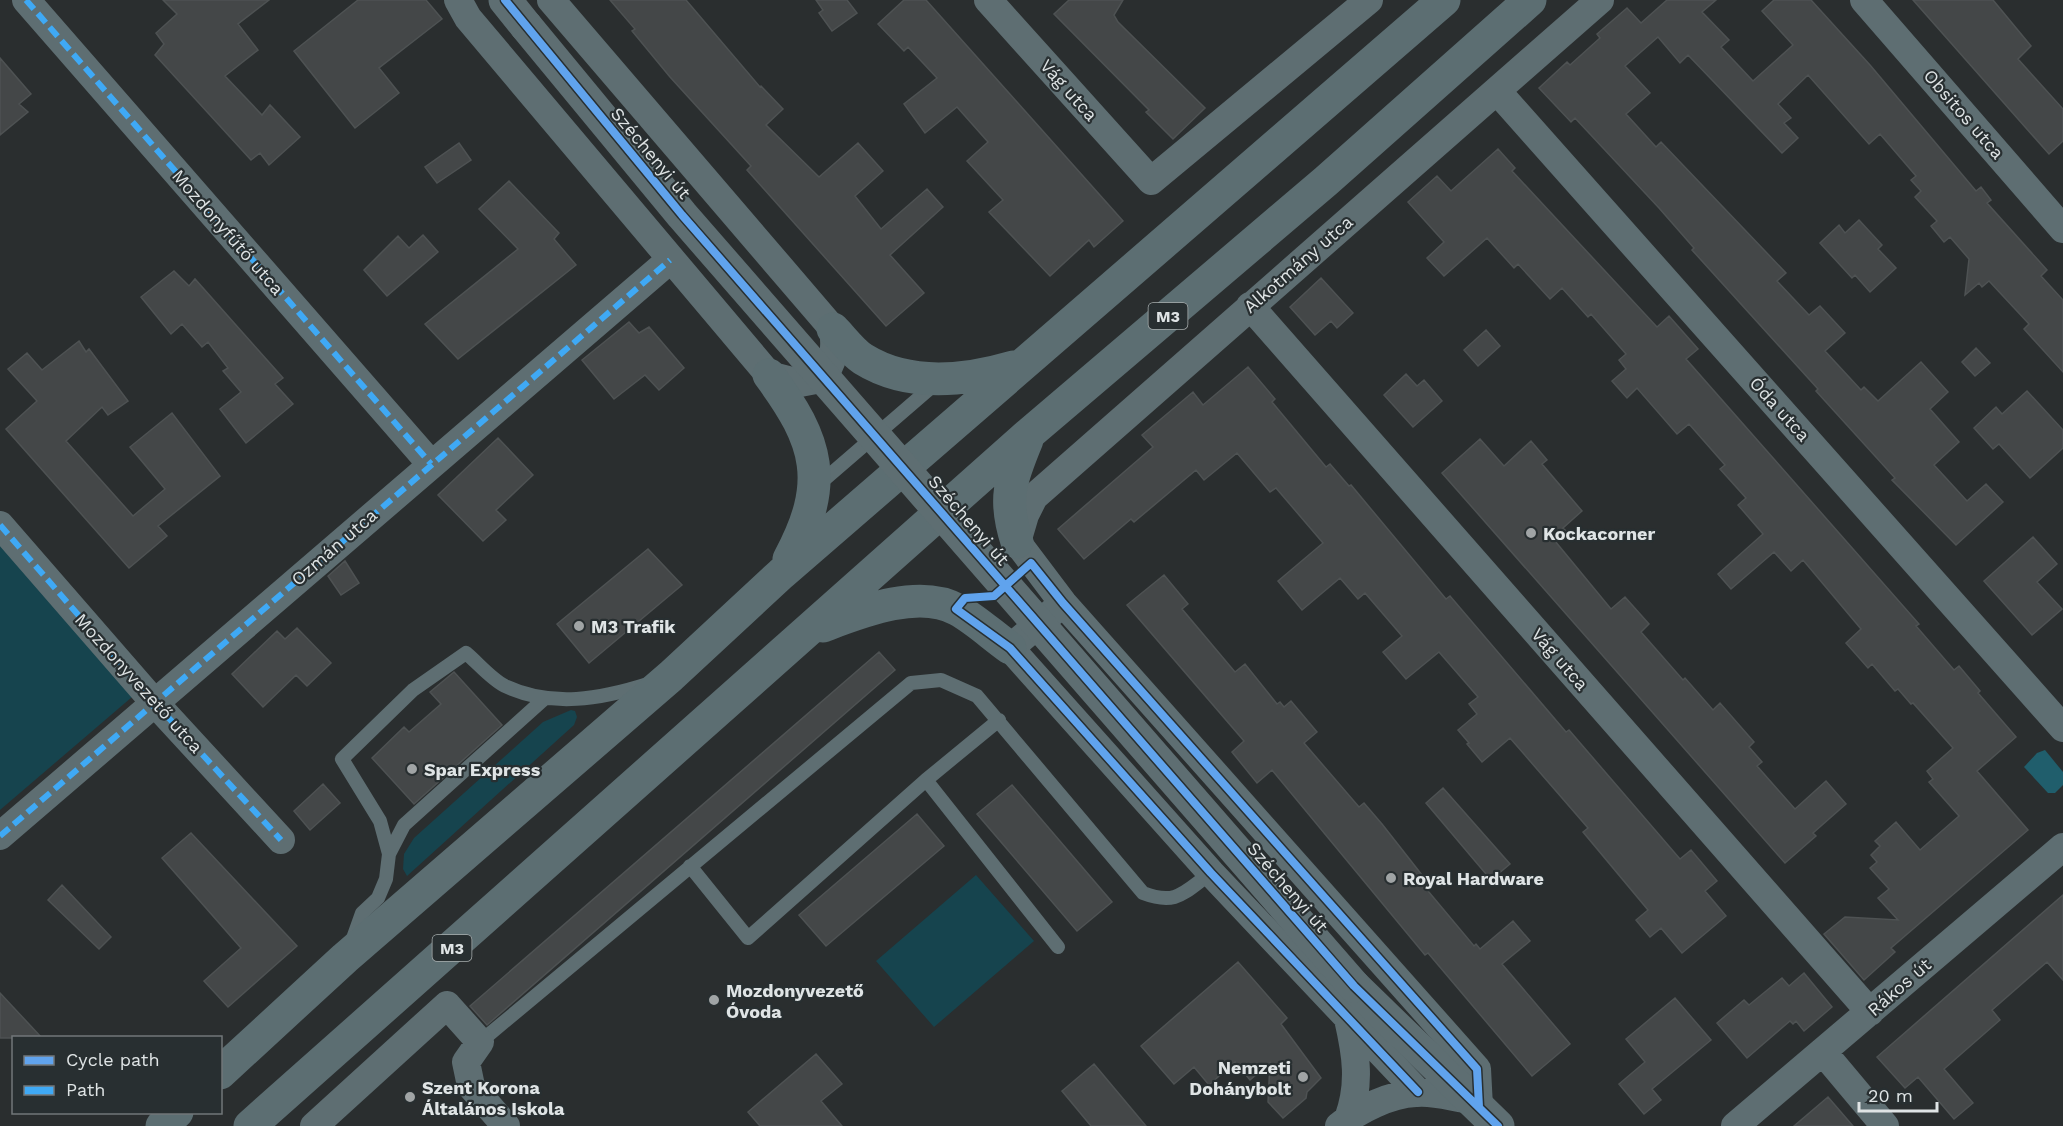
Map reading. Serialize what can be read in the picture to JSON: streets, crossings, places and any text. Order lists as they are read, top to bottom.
{
  "streets": {
    "main road": ["M3"],
    "street": [
      "Vág utca",
      "Obsitos utca",
      "Széchenyi út",
      "Mozdonyfűtő utca",
      "Alkotmány utca",
      "Óda utca",
      "Ozmán utca",
      "Mozdonyvezető utca",
      "Rákos út"
    ]
  },
  "crossings": [
    ["Vág utca", "Alkotmány utca"],
    ["Vág utca", "Rákos út"],
    ["Mozdonyfűtő utca", "Ozmán utca"],
    ["Alkotmány utca", "Óda utca"],
    ["Ozmán utca", "Mozdonyvezető utca"]
  ],
  "places": [
    "Kockacorner",
    "M3 Trafik",
    "Spar Express",
    "Royal Hardware",
    "Mozdonyvezető Óvoda",
    "Nemzeti Dohánybolt",
    "Szent Korona Általános Iskola"
  ],
  "legend": ["Cycle path", "Path"],
  "scale_bar": "20 m"
}
